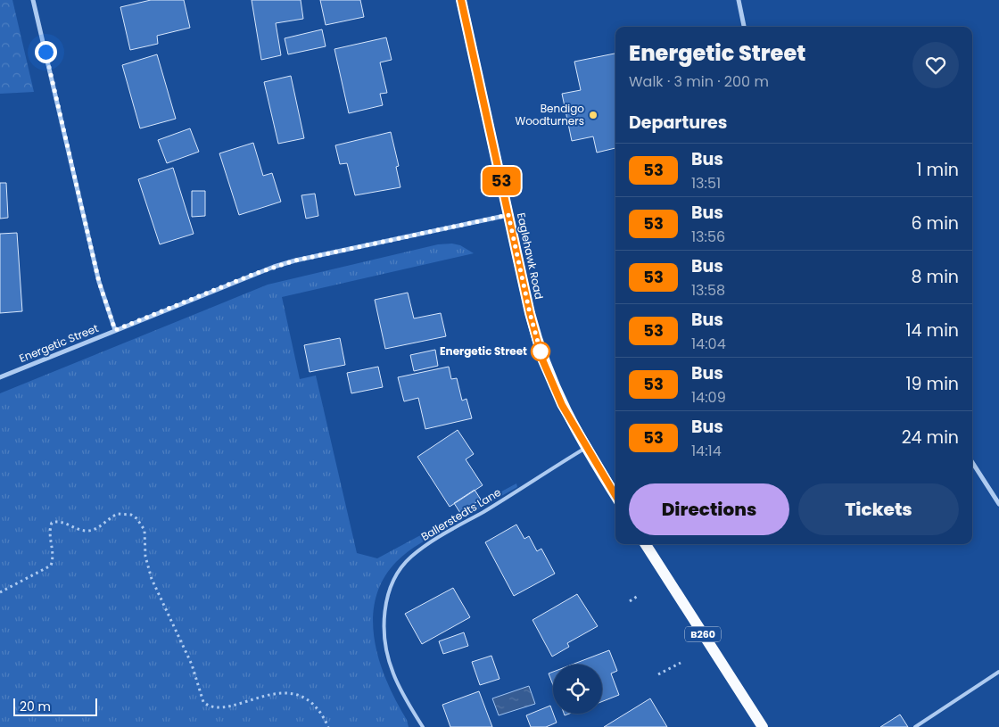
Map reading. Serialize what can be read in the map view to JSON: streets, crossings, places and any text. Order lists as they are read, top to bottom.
{
  "streets": {
    "main road": ["Eaglehawk Road", "B260"],
    "street": ["Energetic Street"],
    "lane": ["Ballerstedts Lane"]
  },
  "crossings": [
    ["Eaglehawk Road", "Energetic Street"],
    ["Eaglehawk Road", "Ballerstedts Lane"]
  ],
  "places": ["Bendigo Woodturners", "Energetic Street"],
  "lines": ["bus line 53"],
  "scale_bar": "20 m",
  "page": {
    "on_map": "53",
    "heading": [
      ["Energetic Street", "Walk · 3 min · 200 m"],
      "Departures"
    ],
    "list": [
      {
        "mark": "53",
        "name": "Bus",
        "note": "13:51",
        "value": "1 min"
      },
      {
        "mark": "53",
        "name": "Bus",
        "note": "13:56",
        "value": "6 min"
      },
      {
        "mark": "53",
        "name": "Bus",
        "note": "13:58",
        "value": "8 min"
      },
      {
        "mark": "53",
        "name": "Bus",
        "note": "14:04",
        "value": "14 min"
      },
      {
        "mark": "53",
        "name": "Bus",
        "note": "14:09",
        "value": "19 min"
      },
      {
        "mark": "53",
        "name": "Bus",
        "note": "14:14",
        "value": "24 min"
      }
    ],
    "buttons": ["Directions", "Tickets"],
    "scale": "20 m"
  }
}
